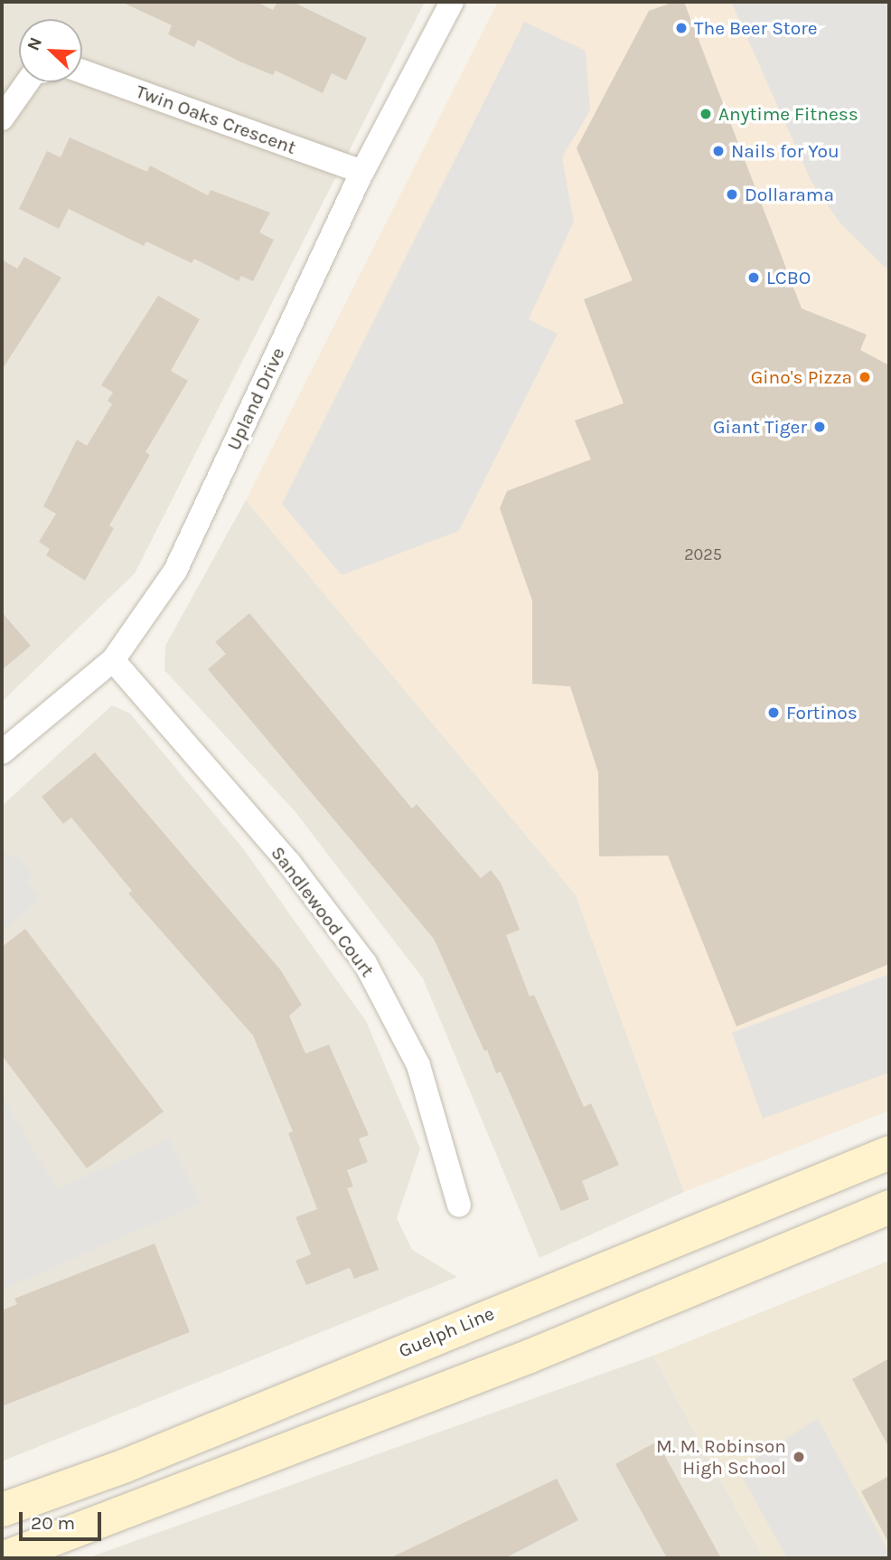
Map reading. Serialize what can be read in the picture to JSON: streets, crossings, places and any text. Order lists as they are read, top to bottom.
{
  "streets": {
    "main road": ["Guelph Line"],
    "street": ["Twin Oaks Crescent", "Upland Drive", "Sandlewood Court"]
  },
  "crossings": [
    ["Twin Oaks Crescent", "Upland Drive"],
    ["Upland Drive", "Sandlewood Court"]
  ],
  "places": [
    "The Beer Store",
    "Anytime Fitness",
    "Nails for You",
    "Dollarama",
    "LCBO",
    "Gino's Pizza",
    "Giant Tiger",
    "Fortinos",
    "M. M. Robinson High School"
  ],
  "house_numbers": ["2025"],
  "scale_bar": "20 m",
  "north": "top left"
}
